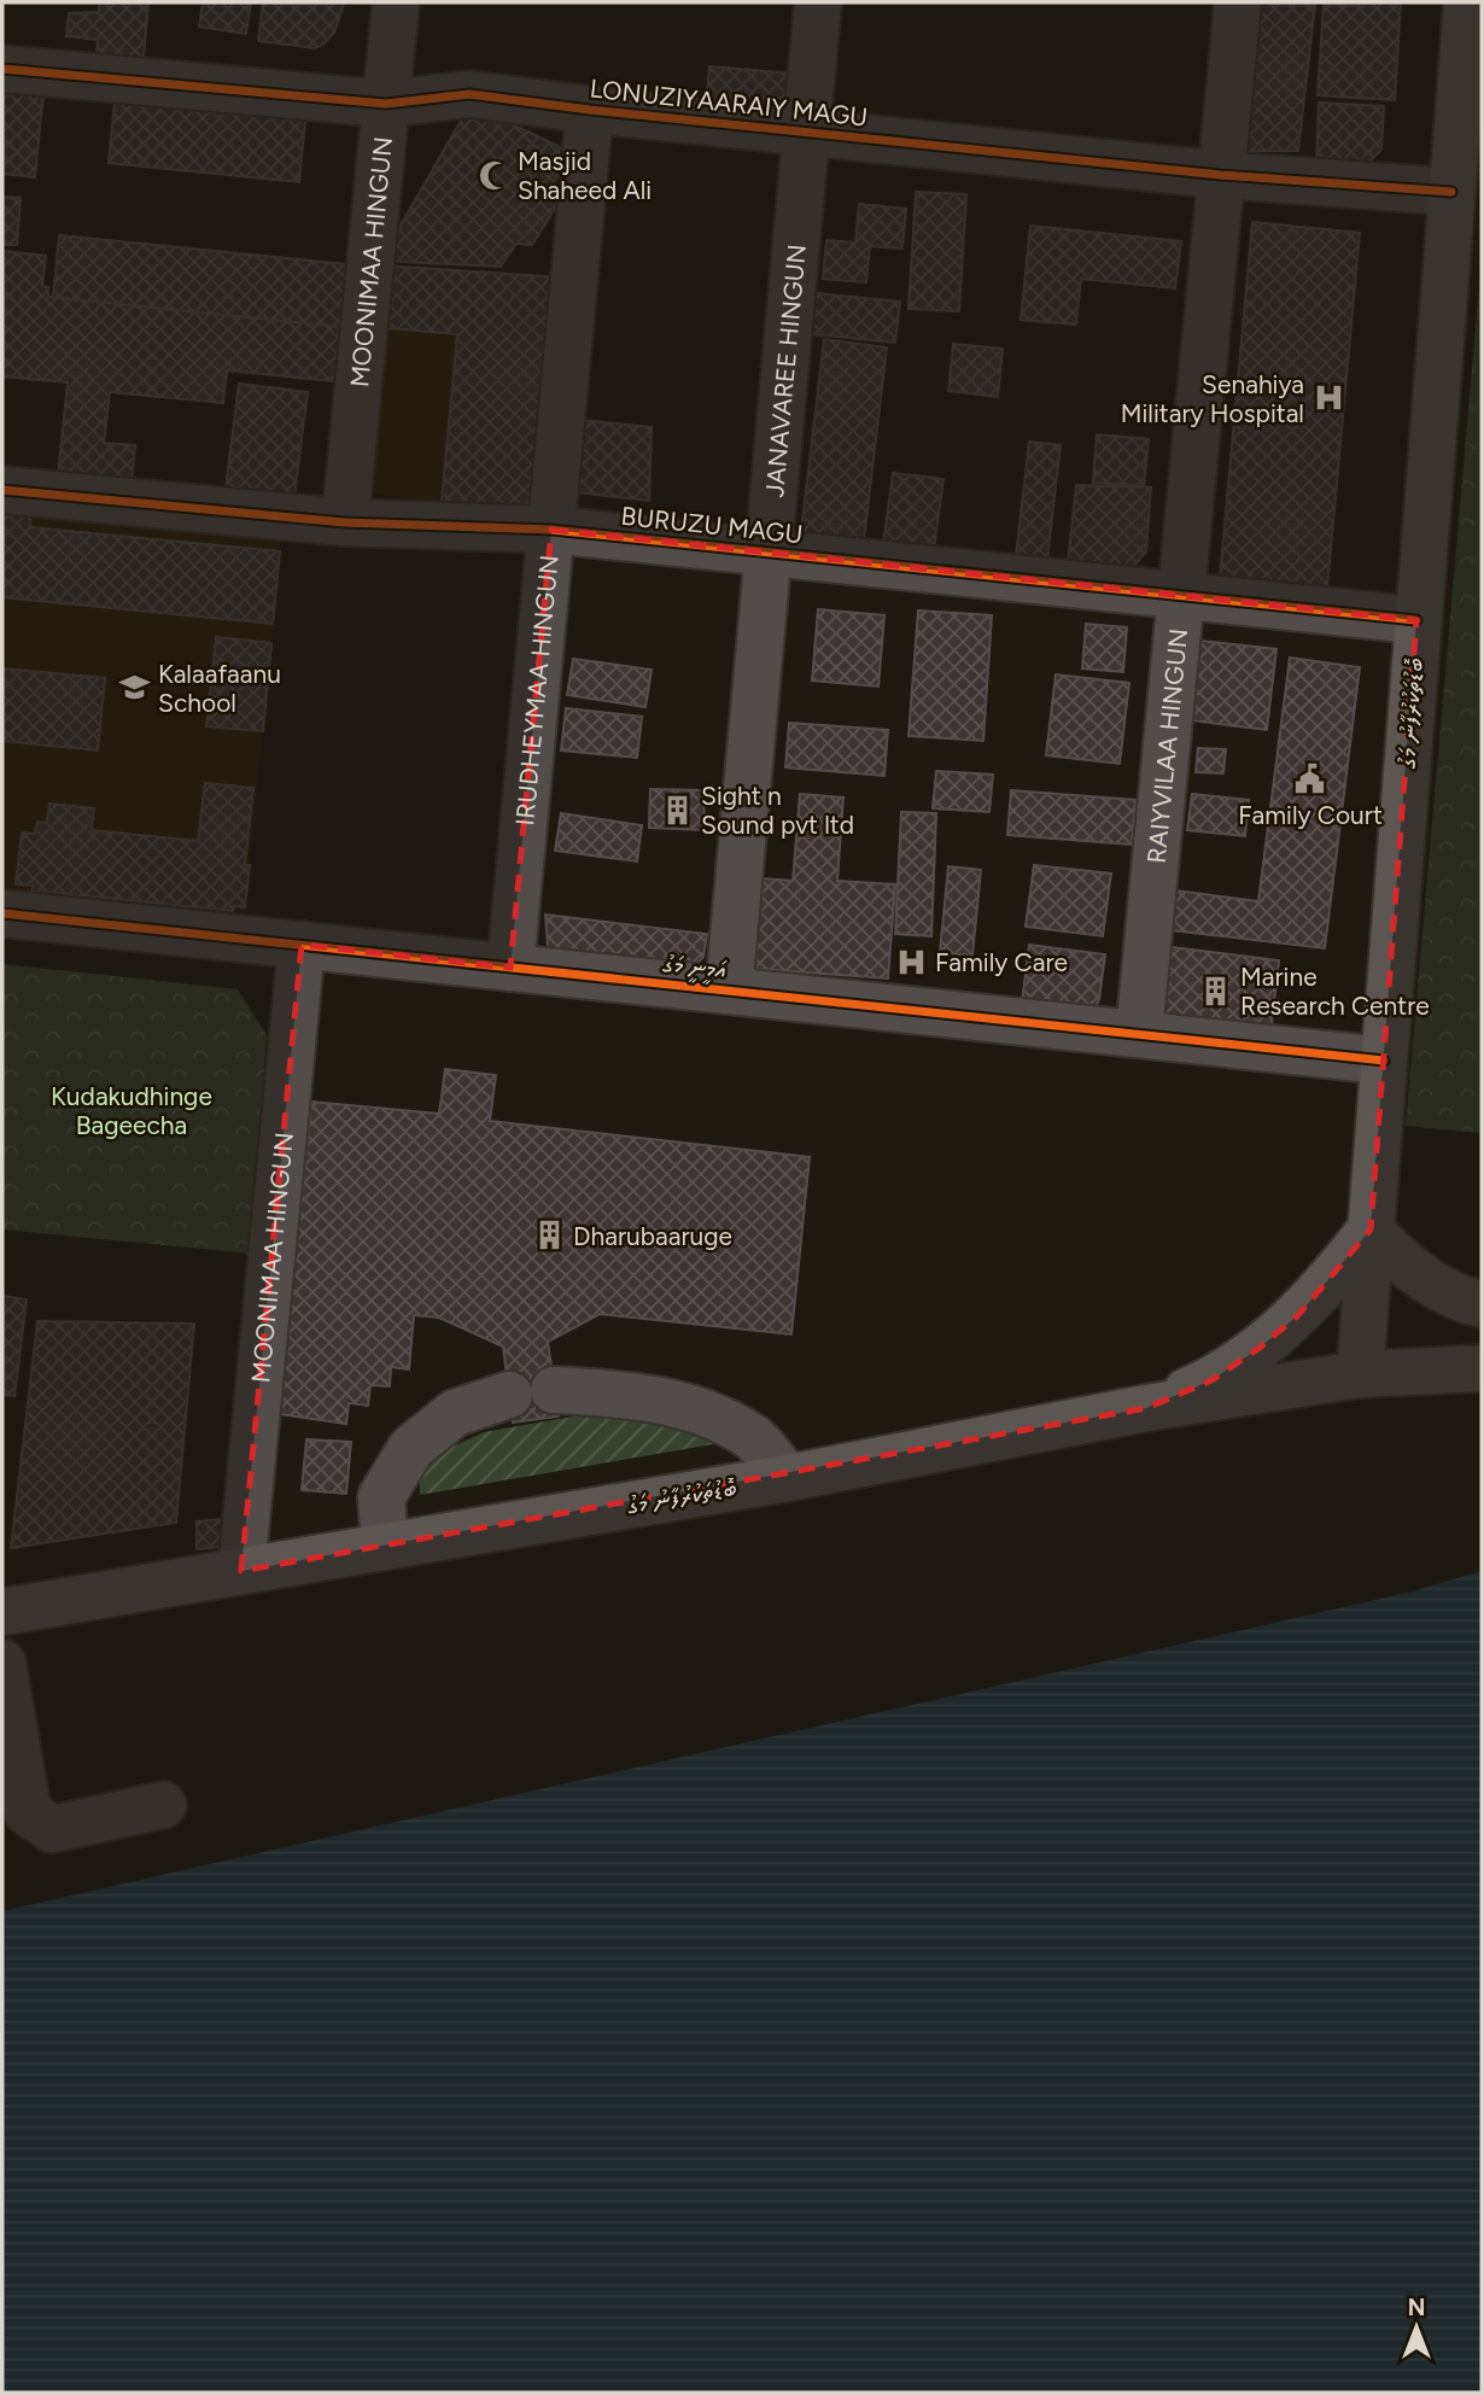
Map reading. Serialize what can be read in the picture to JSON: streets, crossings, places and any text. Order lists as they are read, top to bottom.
{
  "streets": {
    "main road": ["ބޮޑުތަކުރުފާނު މަގު"],
    "street": [
      "LONUZIYAARAIY MAGU",
      "MOONIMAA HINGUN",
      "JANAVAREE HINGUN",
      "BURUZU MAGU",
      "IRUDHEYMAA HINGUN",
      "RAIYVILAA HINGUN",
      "އަމީނީ މަގު"
    ]
  },
  "crossings": [
    ["LONUZIYAARAIY MAGU", "MOONIMAA HINGUN"],
    ["LONUZIYAARAIY MAGU", "JANAVAREE HINGUN"],
    ["LONUZIYAARAIY MAGU", "IRUDHEYMAA HINGUN"],
    ["LONUZIYAARAIY MAGU", "ބޮޑުތަކުރުފާނު މަގު"],
    ["LONUZIYAARAIY MAGU", "RAIYVILAA HINGUN"],
    ["MOONIMAA HINGUN", "BURUZU MAGU"],
    ["MOONIMAA HINGUN", "ބޮޑުތަކުރުފާނު މަގު"],
    ["MOONIMAA HINGUN", "އަމީނީ މަގު"],
    ["JANAVAREE HINGUN", "BURUZU MAGU"],
    ["JANAVAREE HINGUN", "އަމީނީ މަގު"],
    ["BURUZU MAGU", "IRUDHEYMAA HINGUN"],
    ["BURUZU MAGU", "ބޮޑުތަކުރުފާނު މަގު"],
    ["BURUZU MAGU", "RAIYVILAA HINGUN"],
    ["IRUDHEYMAA HINGUN", "އަމީނީ މަގު"],
    ["ބޮޑުތަކުރުފާނު މަގު", "އަމީނީ މަގު"],
    ["RAIYVILAA HINGUN", "އަމީނީ މަގު"]
  ],
  "parks": ["Kudakudhinge Bageecha"],
  "places": {
    "mosque": ["Masjid Shaheed Ali"],
    "hospital": ["Senahiya Military Hospital", "Family Care"],
    "school or university": ["Kalaafaanu School"],
    "public building": ["Family Court"],
    "building": ["Sight n Sound pvt ltd", "Marine Research Centre", "Dharubaaruge"]
  },
  "north": "top"
}
